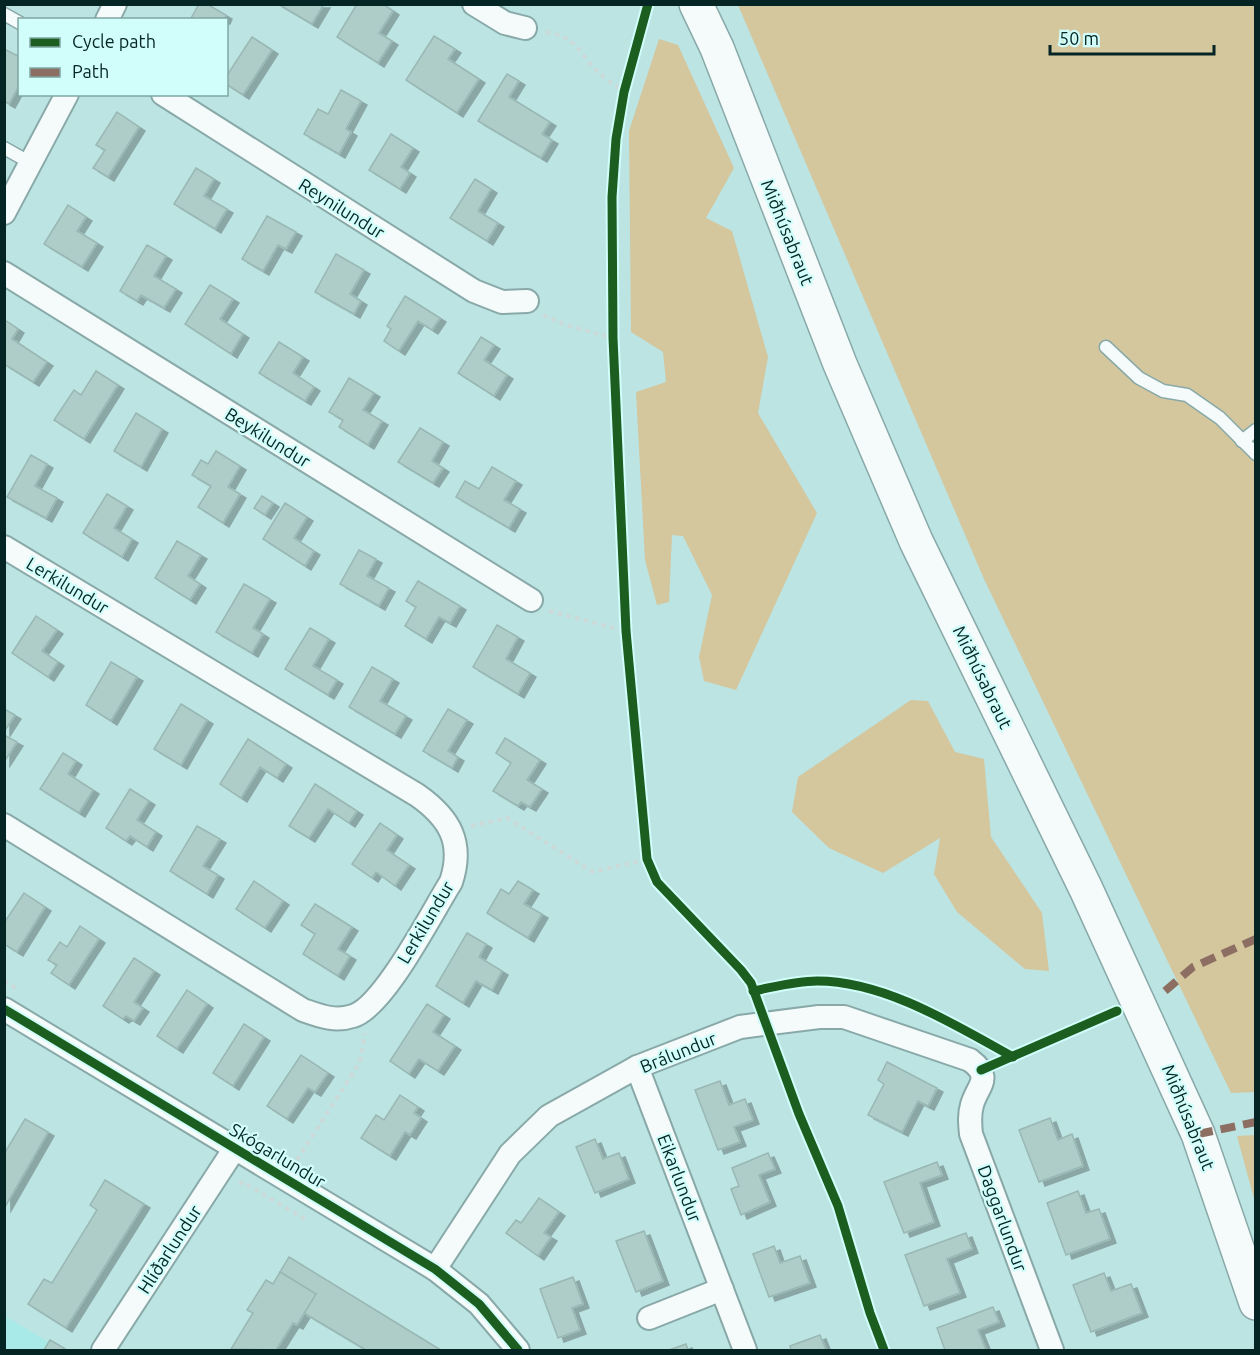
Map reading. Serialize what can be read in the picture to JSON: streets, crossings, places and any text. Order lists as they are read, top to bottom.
{
  "streets": {
    "street": [
      "Reynilundur",
      "Miðhúsabraut",
      "Beykilundur",
      "Lerkilundur",
      "Brálundur",
      "Skógarlundur",
      "Eikarlundur",
      "Daggarlundur",
      "Hlíðarlundur"
    ]
  },
  "crossings": [
    ["Brálundur", "Skógarlundur"],
    ["Brálundur", "Eikarlundur"],
    ["Brálundur", "Daggarlundur"],
    ["Skógarlundur", "Hlíðarlundur"]
  ],
  "legend": ["Cycle path", "Path"],
  "scale_bar": "50 m"
}
